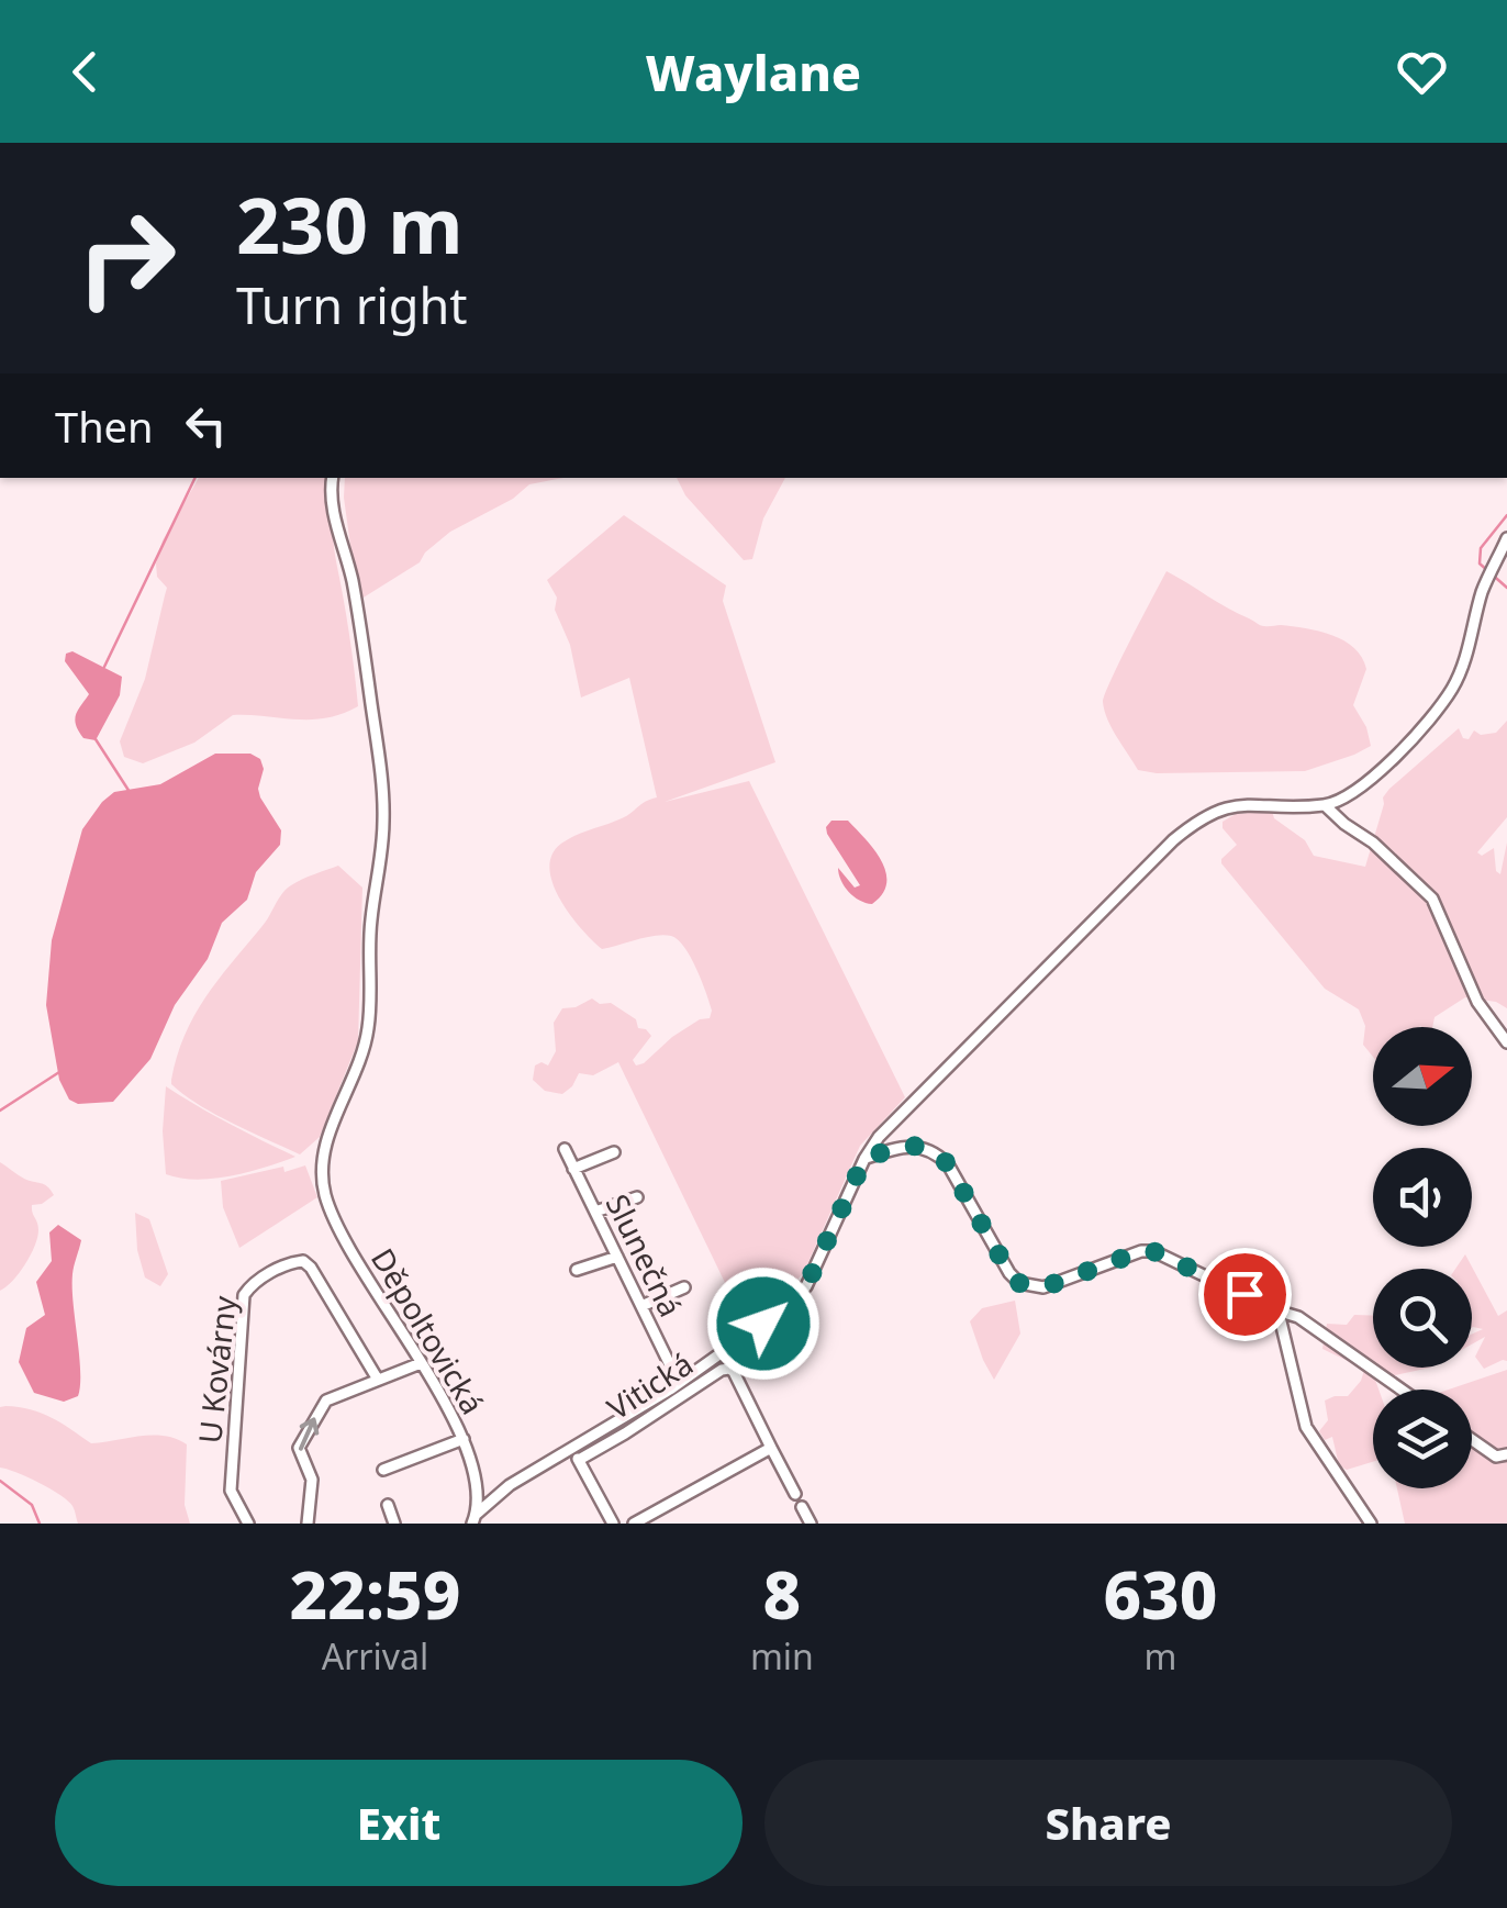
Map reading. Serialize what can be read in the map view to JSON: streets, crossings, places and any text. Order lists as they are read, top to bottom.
{
  "streets": {
    "street": [
      "Slunečná",
      "Děpoltovická",
      "U Kovárny",
      "Vitická"
    ]
  },
  "crossings": [
    ["Slunečná", "Děpoltovická"]
  ],
  "north": "right",
  "page": {
    "header": "Waylane",
    "turn": ["230 m", "Turn right"],
    "then": "Then",
    "eta": [
      "22:59",
      "Arrival",
      "8",
      "min",
      "630",
      "m"
    ],
    "buttons": ["Exit", "Share"]
  }
}
